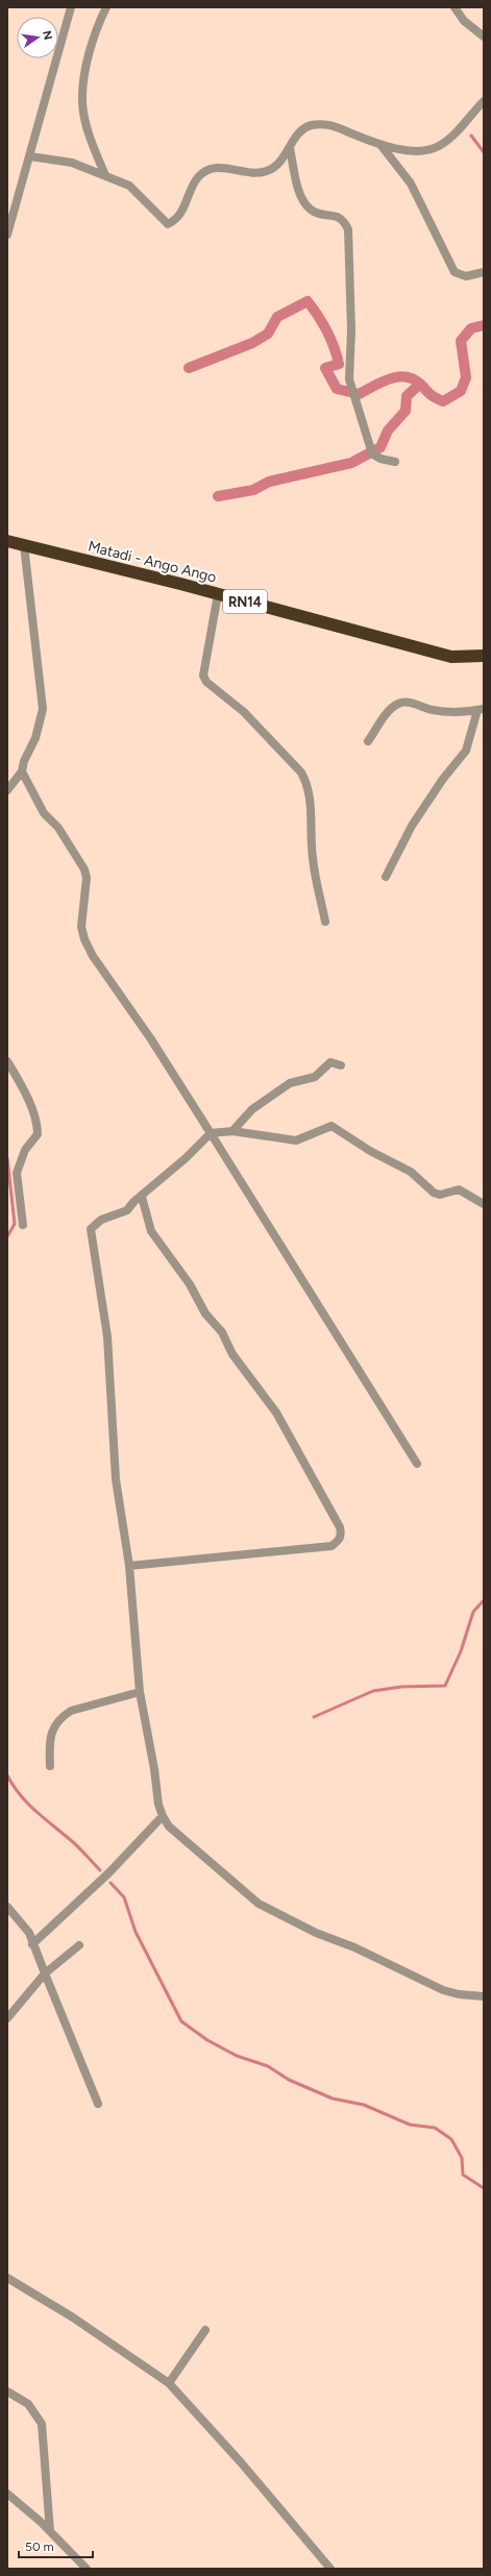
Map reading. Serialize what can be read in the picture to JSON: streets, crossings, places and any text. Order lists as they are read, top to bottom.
{
  "streets": {
    "highway": ["Matadi - Ango Ango", "RN14"]
  },
  "scale_bar": "50 m",
  "north": "right"
}
